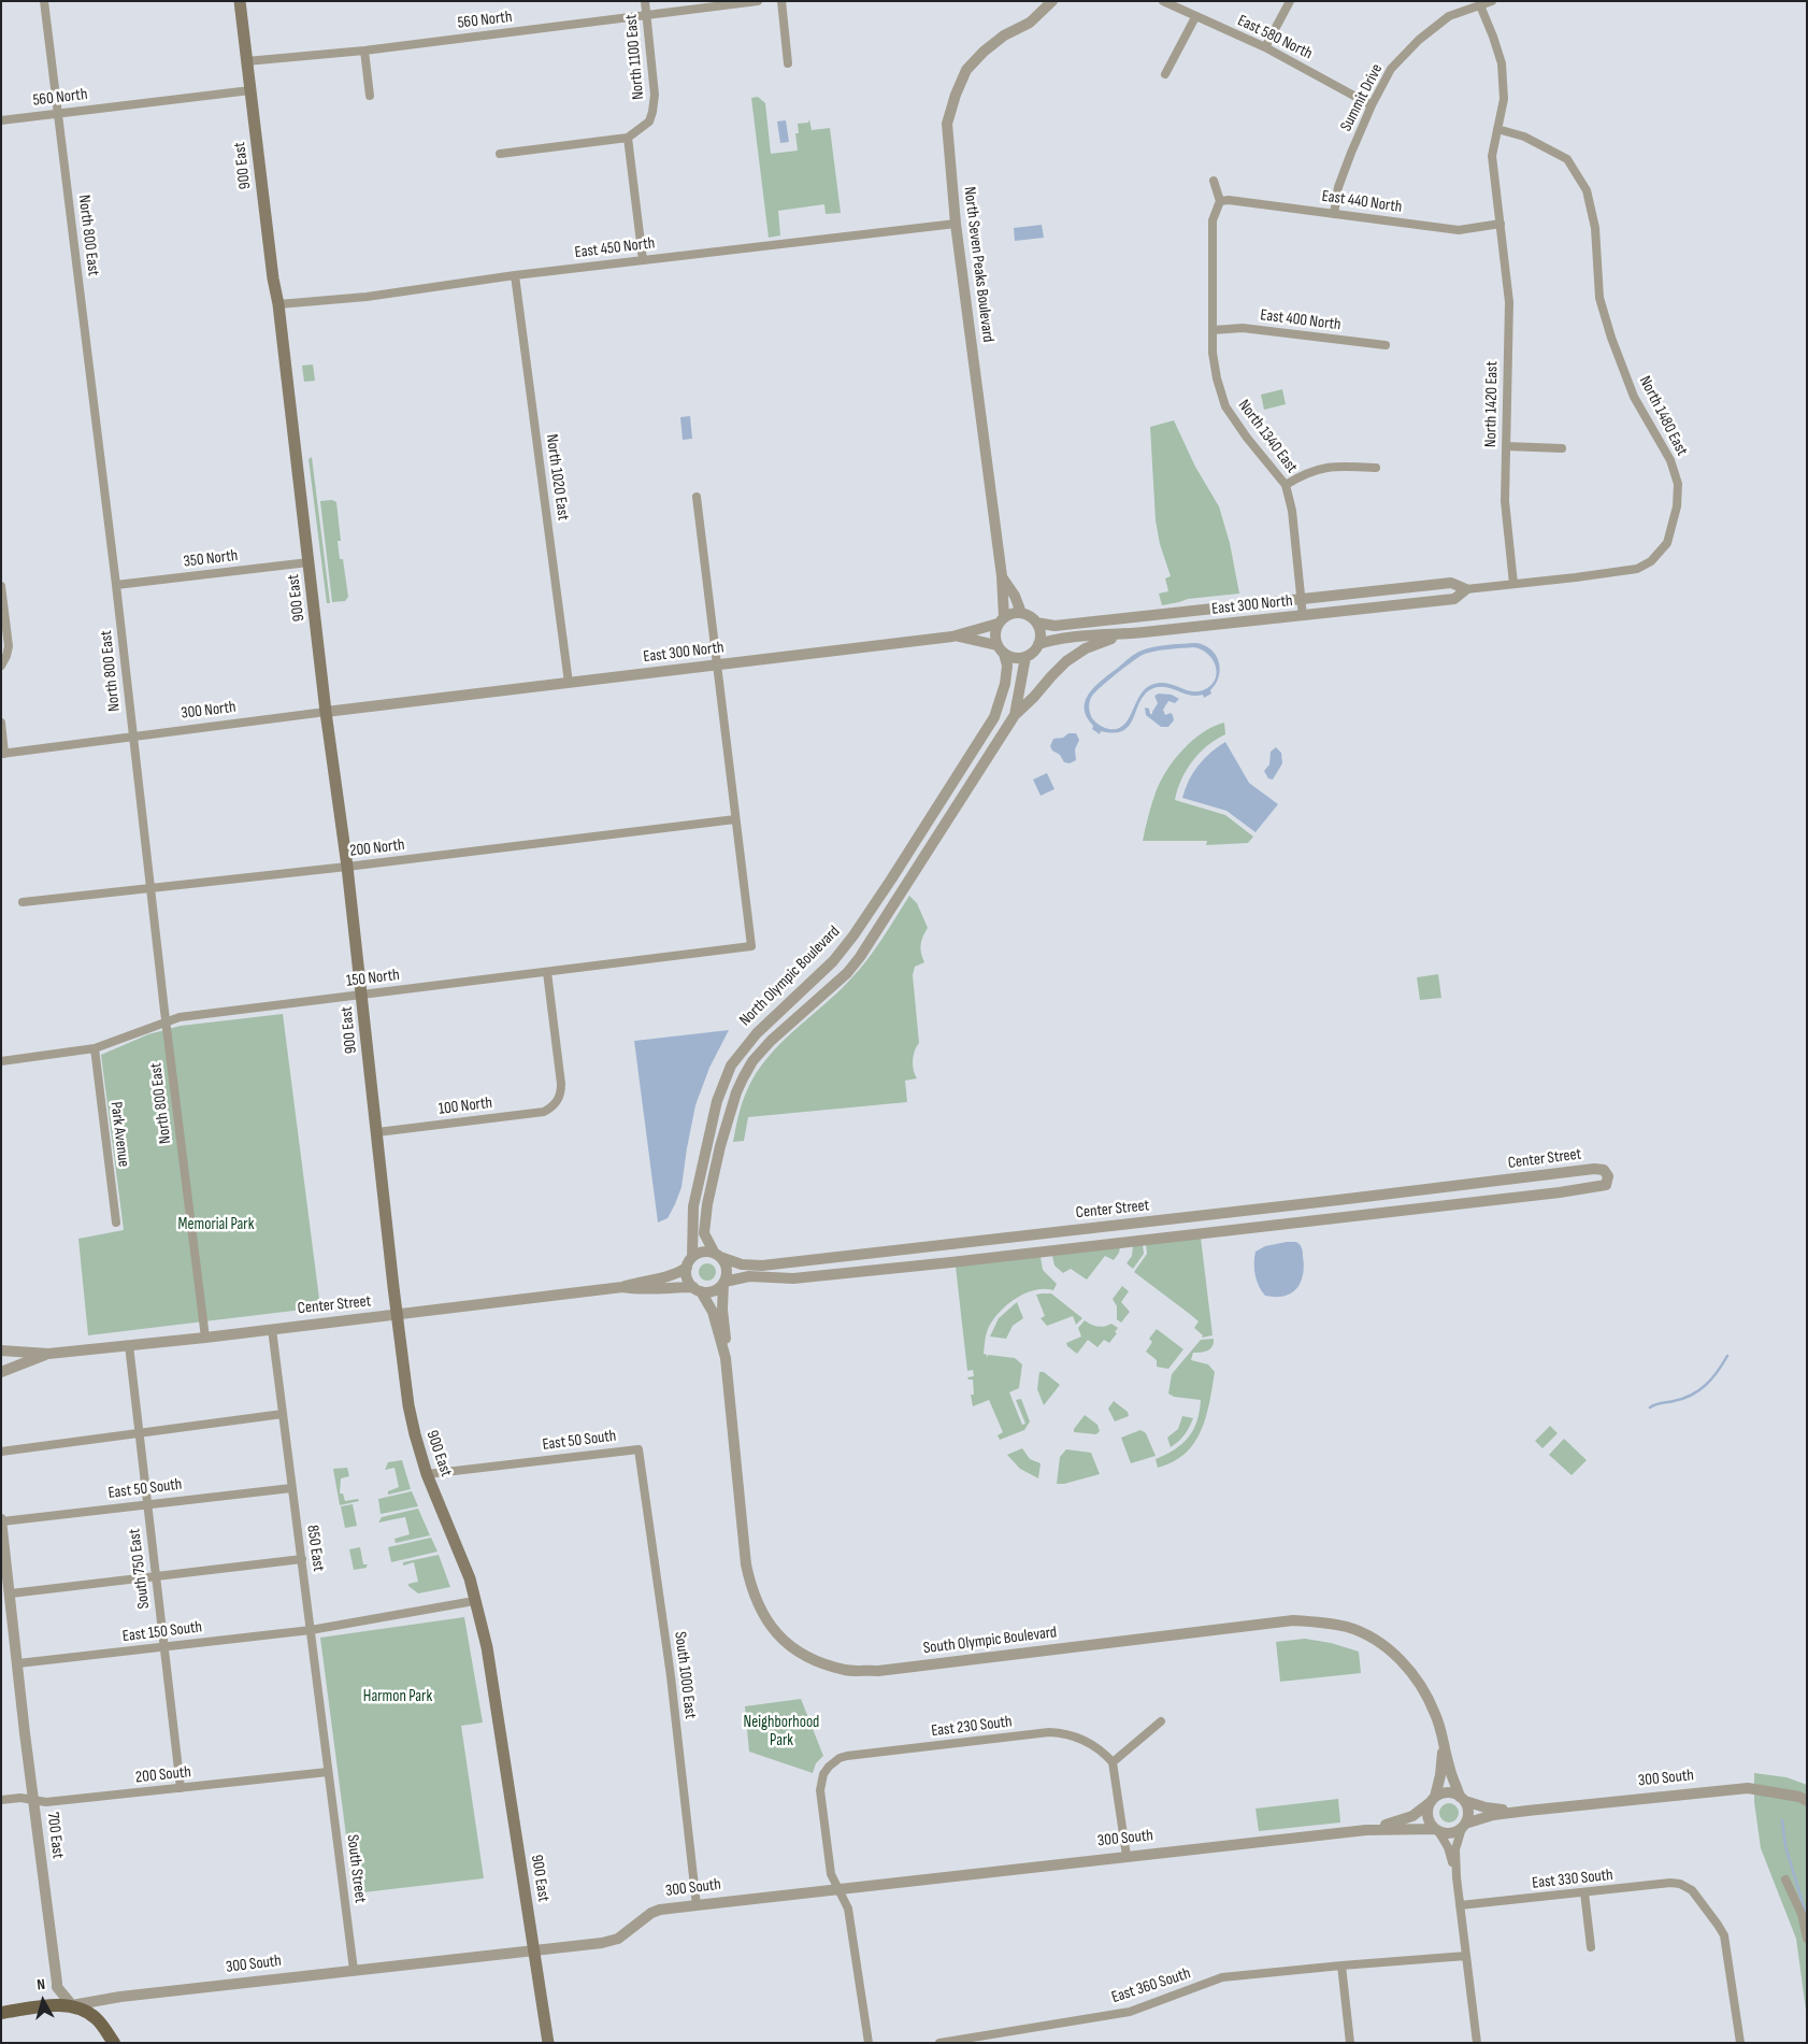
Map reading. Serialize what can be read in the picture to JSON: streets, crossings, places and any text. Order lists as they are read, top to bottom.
{
  "streets": {
    "main road": ["900 East", "300 South"],
    "street": [
      "560 North",
      "East 580 North",
      "North 1100 East",
      "Summit Drive",
      "East 440 North",
      "North 800 East",
      "East 450 North",
      "North Seven Peaks Boulevard",
      "East 400 North",
      "North 1420 East",
      "North 1480 East",
      "North 1340 East",
      "North 1020 East",
      "350 North",
      "East 300 North",
      "300 North",
      "200 North",
      "North Olympic Boulevard",
      "150 North",
      "100 North",
      "Park Avenue",
      "Center Street",
      "East 50 South",
      "850 East",
      "South 750 East",
      "East 150 South",
      "South Olympic Boulevard",
      "South 1000 East",
      "East 230 South",
      "200 South",
      "700 East",
      "South Street",
      "East 330 South",
      "East 360 South"
    ]
  },
  "crossings": [
    ["560 North", "North 1100 East"],
    ["560 North", "900 East"],
    ["560 North", "North 800 East"],
    ["East 580 North", "Summit Drive"],
    ["Summit Drive", "East 440 North"],
    ["900 East", "East 450 North"],
    ["900 East", "350 North"],
    ["900 East", "300 North"],
    ["900 East", "200 North"],
    ["900 East", "150 North"],
    ["900 East", "100 North"],
    ["900 East", "Center Street"],
    ["900 East", "East 50 South"],
    ["900 East", "East 150 South"],
    ["900 East", "300 South"],
    ["East 440 North", "North 1420 East"],
    ["East 440 North", "North 1340 East"],
    ["North 800 East", "350 North"],
    ["North 800 East", "300 North"],
    ["North 800 East", "200 North"],
    ["North 800 East", "150 North"],
    ["North 800 East", "Center Street"],
    ["East 450 North", "North Seven Peaks Boulevard"],
    ["East 450 North", "North 1020 East"],
    ["North Seven Peaks Boulevard", "East 300 North"],
    ["North Seven Peaks Boulevard", "North Olympic Boulevard"],
    ["East 400 North", "North 1340 East"],
    ["North 1420 East", "North 1480 East"],
    ["North 1420 East", "East 300 North"],
    ["North 1480 East", "East 300 North"],
    ["North 1340 East", "East 300 North"],
    ["North 1020 East", "East 300 North"],
    ["East 300 North", "300 North"],
    ["East 300 North", "North Olympic Boulevard"],
    ["200 North", "150 North"],
    ["North Olympic Boulevard", "Center Street"],
    ["North Olympic Boulevard", "South Olympic Boulevard"],
    ["150 North", "100 North"],
    ["150 North", "Park Avenue"],
    ["Center Street", "850 East"],
    ["Center Street", "South 750 East"],
    ["Center Street", "South Olympic Boulevard"],
    ["East 50 South", "850 East"],
    ["East 50 South", "South 750 East"],
    ["East 50 South", "South 1000 East"],
    ["850 East", "East 150 South"],
    ["850 East", "200 South"],
    ["850 East", "South Street"],
    ["South 750 East", "East 150 South"],
    ["South 750 East", "200 South"],
    ["East 150 South", "700 East"],
    ["South Olympic Boulevard", "300 South"],
    ["South 1000 East", "300 South"],
    ["East 230 South", "300 South"],
    ["200 South", "700 East"],
    ["200 South", "South Street"],
    ["300 South", "700 East"],
    ["300 South", "South Street"]
  ],
  "parks": ["Memorial Park", "Harmon Park", "Neighborhood Park"],
  "north": "top"
}
